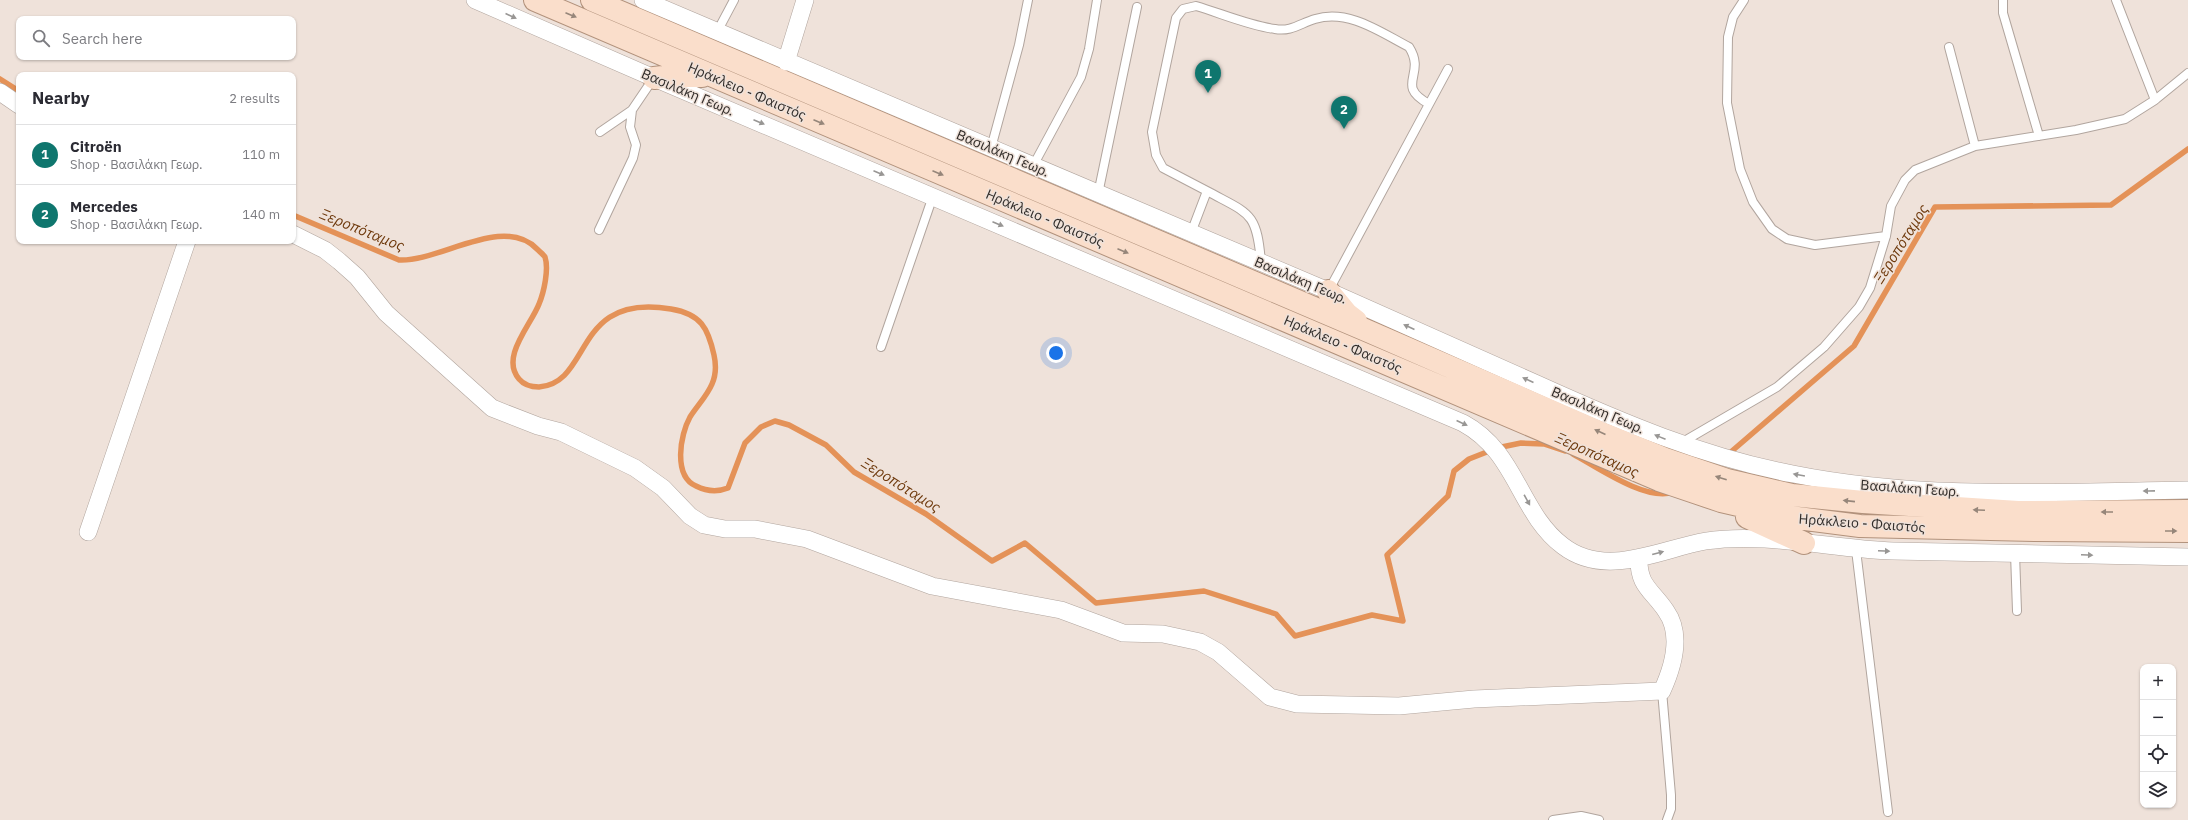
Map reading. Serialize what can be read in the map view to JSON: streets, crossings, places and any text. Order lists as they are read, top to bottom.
{
  "streets": {
    "main road": ["Ηράκλειο - Φαιστός"],
    "street": ["Βασιλάκη Γεωρ."]
  },
  "water": ["Ξεροπόταμος"],
  "page": {
    "search": "Search here",
    "pins": ["1", "2"],
    "heading": ["Nearby", "2 results"],
    "list": [
      {
        "mark": "1",
        "name": "Citroën",
        "note": "Shop · Βασιλάκη Γεωρ.",
        "value": "110 m"
      },
      {
        "mark": "2",
        "name": "Mercedes",
        "note": "Shop · Βασιλάκη Γεωρ.",
        "value": "140 m"
      }
    ],
    "map_buttons": ["+", "−"]
  }
}
